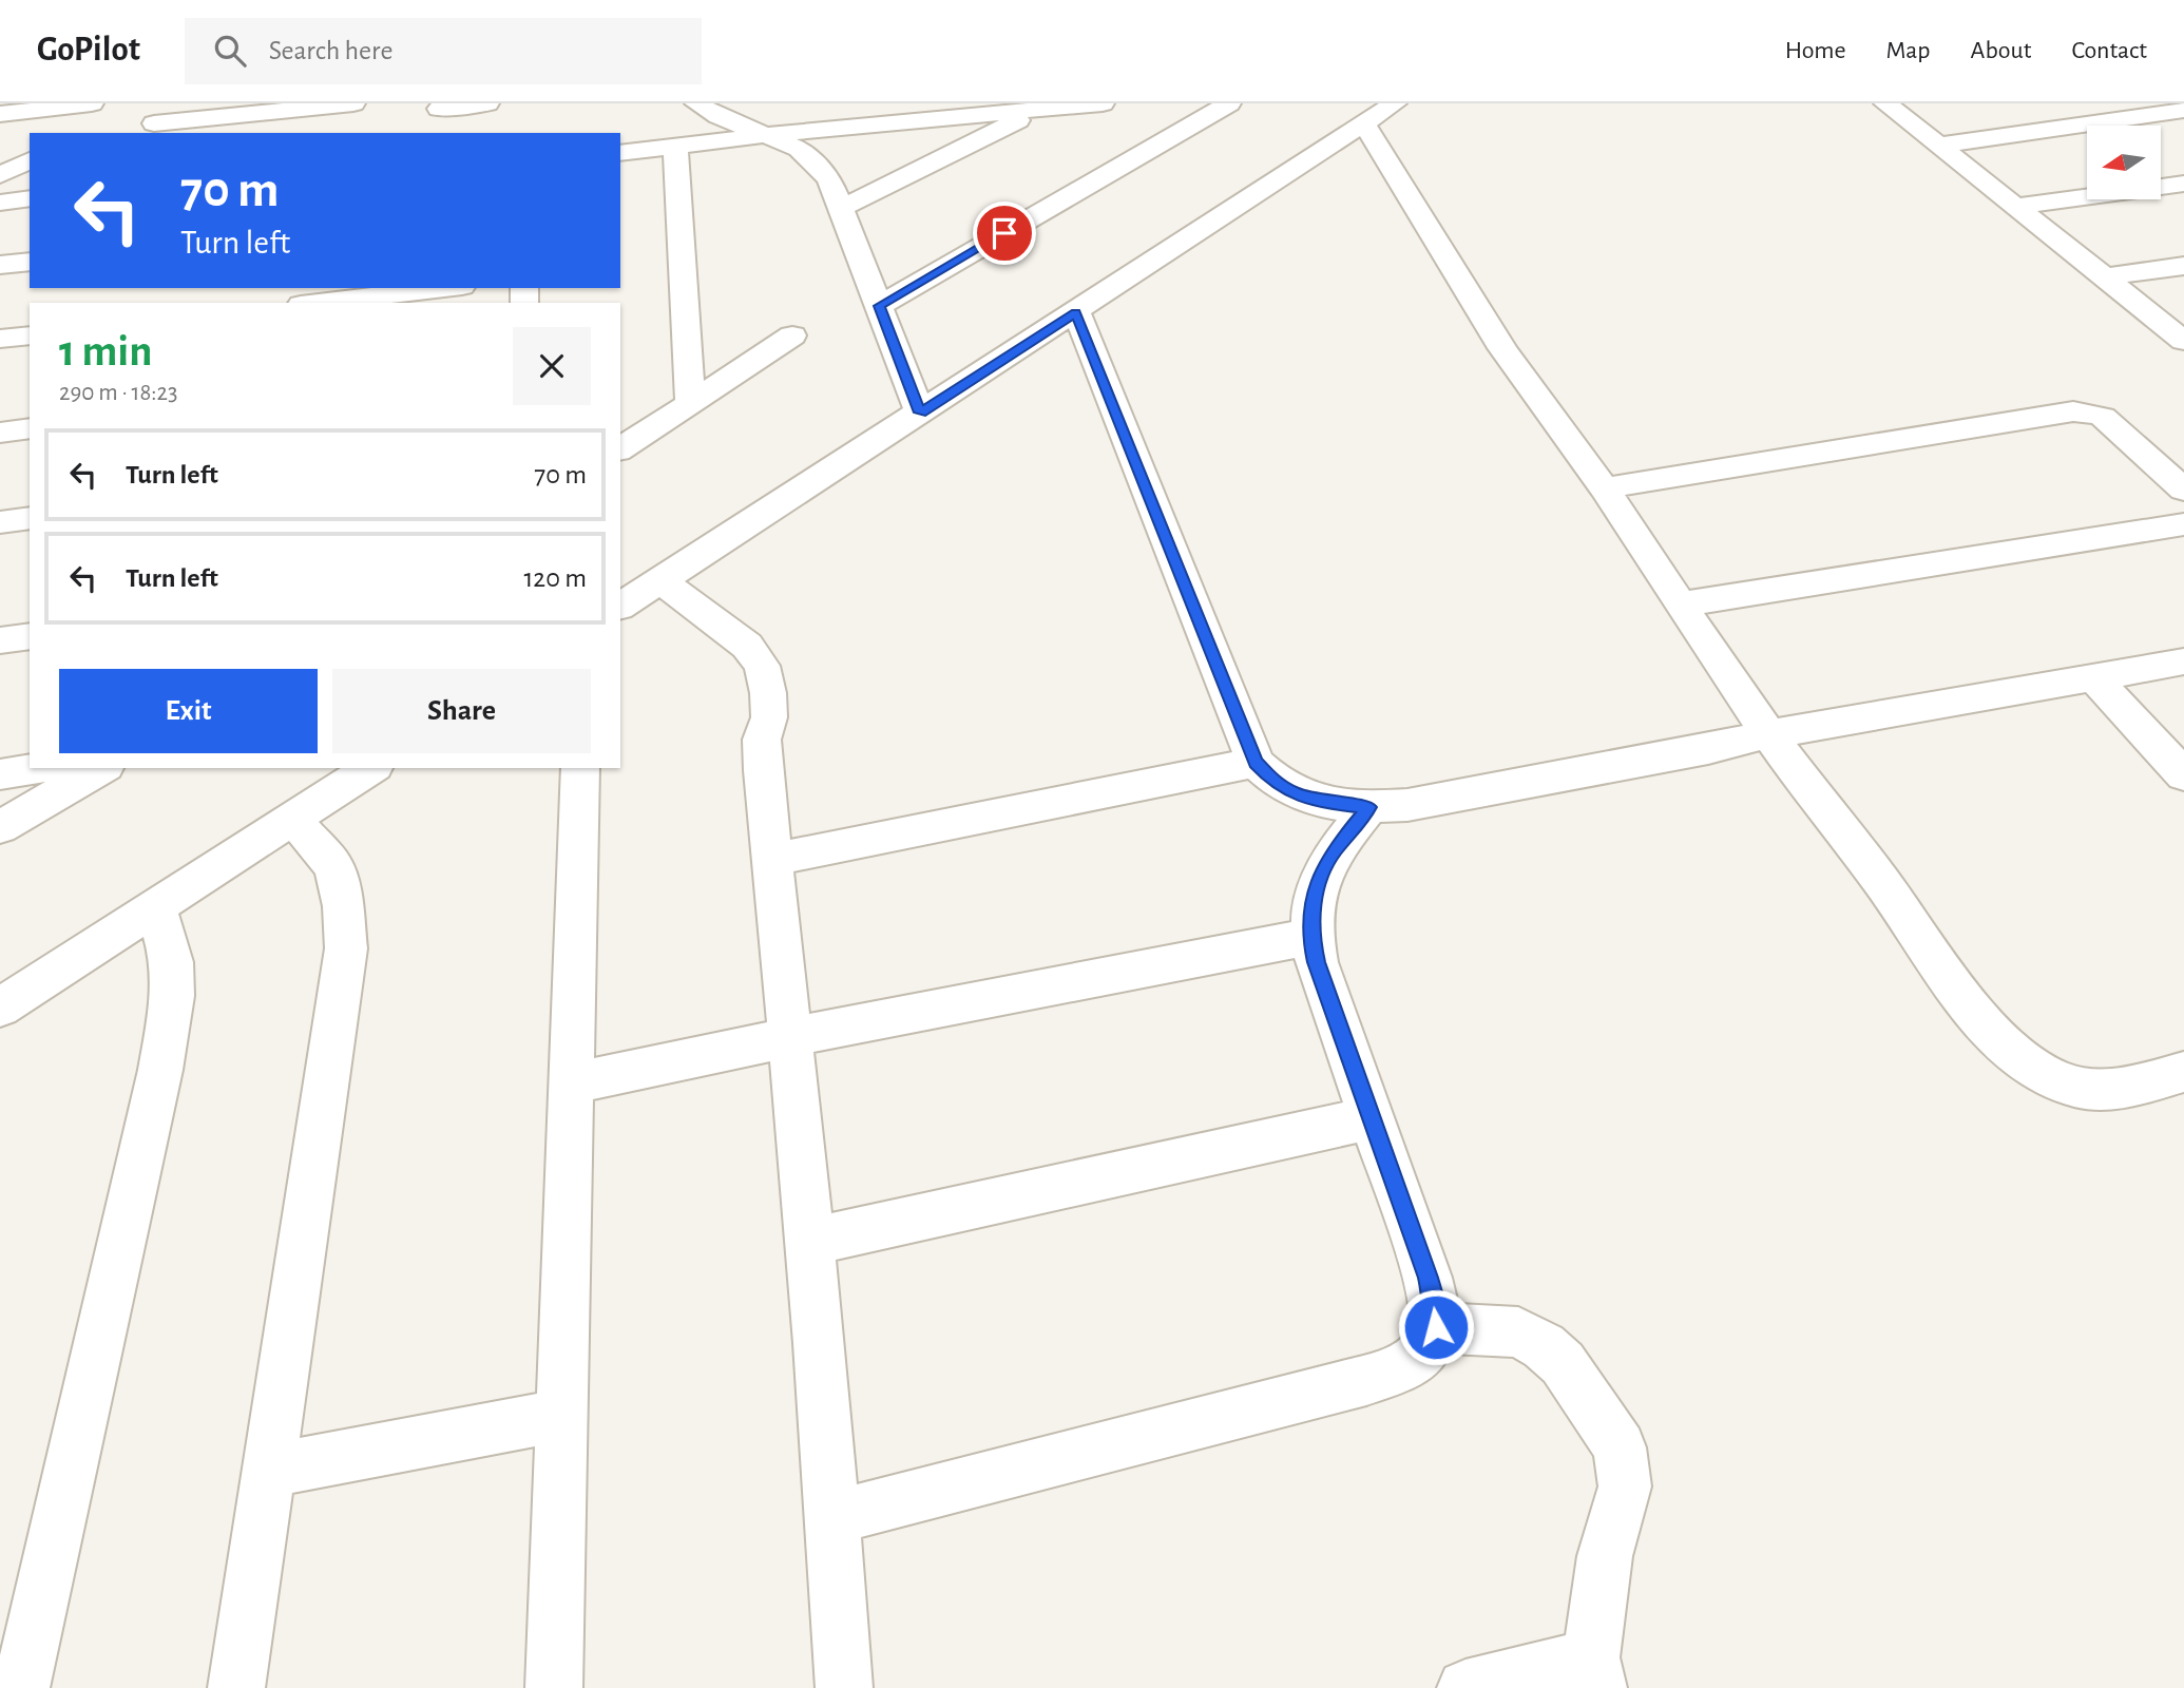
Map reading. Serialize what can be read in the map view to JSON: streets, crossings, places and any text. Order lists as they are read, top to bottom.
{
  "north": "left",
  "page": {
    "header": "GoPilot",
    "search": "Search here",
    "nav": [
      "Home",
      "Map",
      "About",
      "Contact"
    ],
    "turn": ["70 m", "Turn left"],
    "heading": ["1 min", "290 m · 18:23"],
    "list": [
      {
        "name": "Turn left",
        "value": "70 m"
      },
      {
        "name": "Turn left",
        "value": "120 m"
      }
    ],
    "buttons": ["Exit", "Share"]
  }
}
